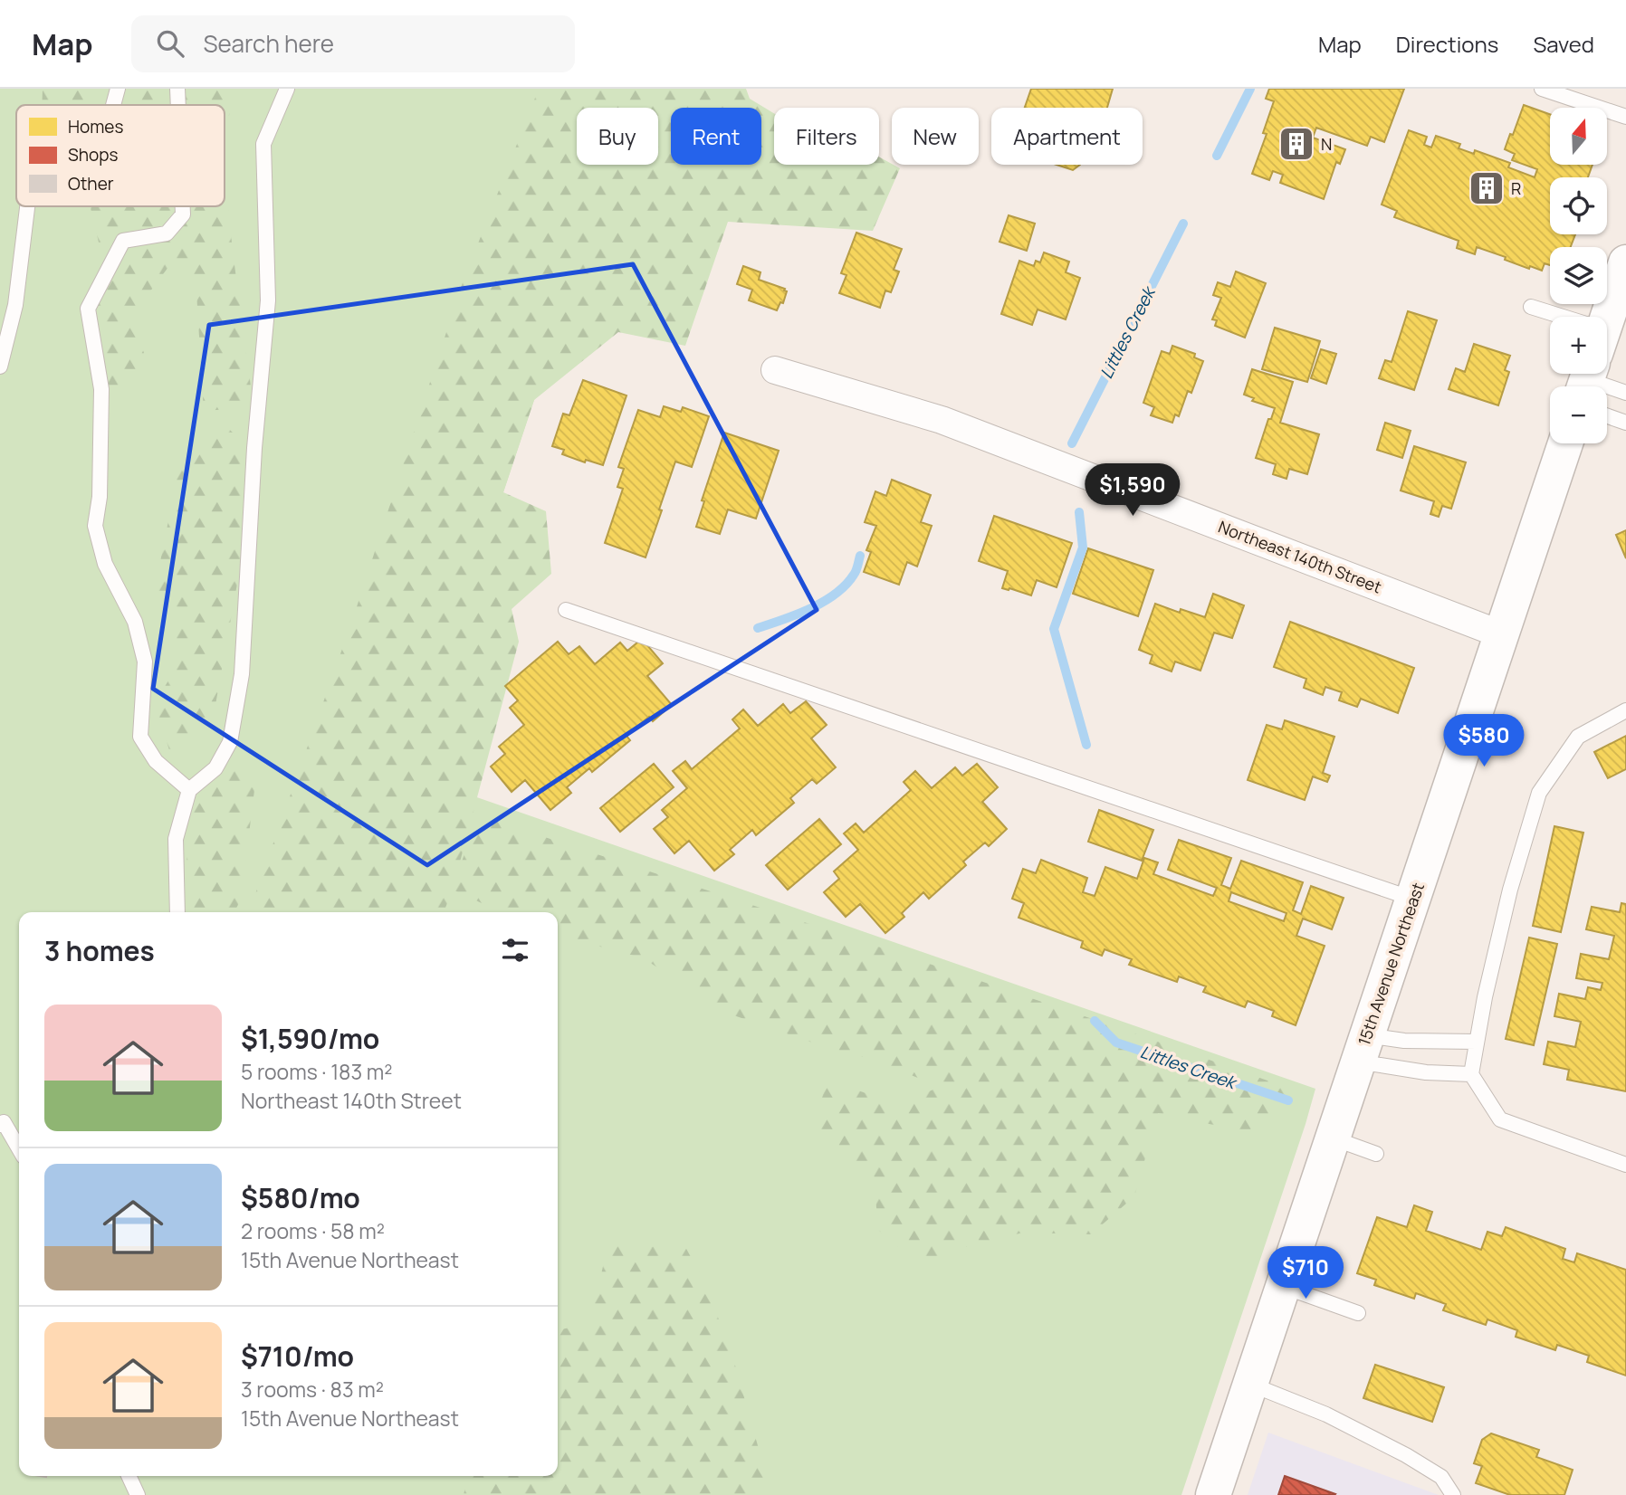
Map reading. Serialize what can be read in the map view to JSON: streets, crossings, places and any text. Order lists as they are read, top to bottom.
{
  "streets": {
    "main road": ["15th Avenue Northeast"],
    "street": ["Northeast 140th Street"]
  },
  "crossings": [
    ["Northeast 140th Street", "15th Avenue Northeast"]
  ],
  "water": ["Littles Creek"],
  "places": {
    "building": ["N", "R"]
  },
  "legend": ["Homes", "Shops", "Other"],
  "north": "top",
  "page": {
    "header": "Map",
    "search": "Search here",
    "nav": ["Map", "Directions", "Saved"],
    "map_buttons": ["+", "−"],
    "chip": [
      "Buy",
      "Rent",
      "Filters",
      "New",
      "Apartment"
    ],
    "price": ["$1,590", "$580", "$710"],
    "heading": "3 homes",
    "list": [
      {
        "name": "$1,590/mo",
        "note": "5 rooms · 183 m² · Northeast 140th Street"
      },
      {
        "name": "$580/mo",
        "note": "2 rooms · 58 m² · 15th Avenue Northeast"
      },
      {
        "name": "$710/mo",
        "note": "3 rooms · 83 m² · 15th Avenue Northeast"
      }
    ]
  }
}
